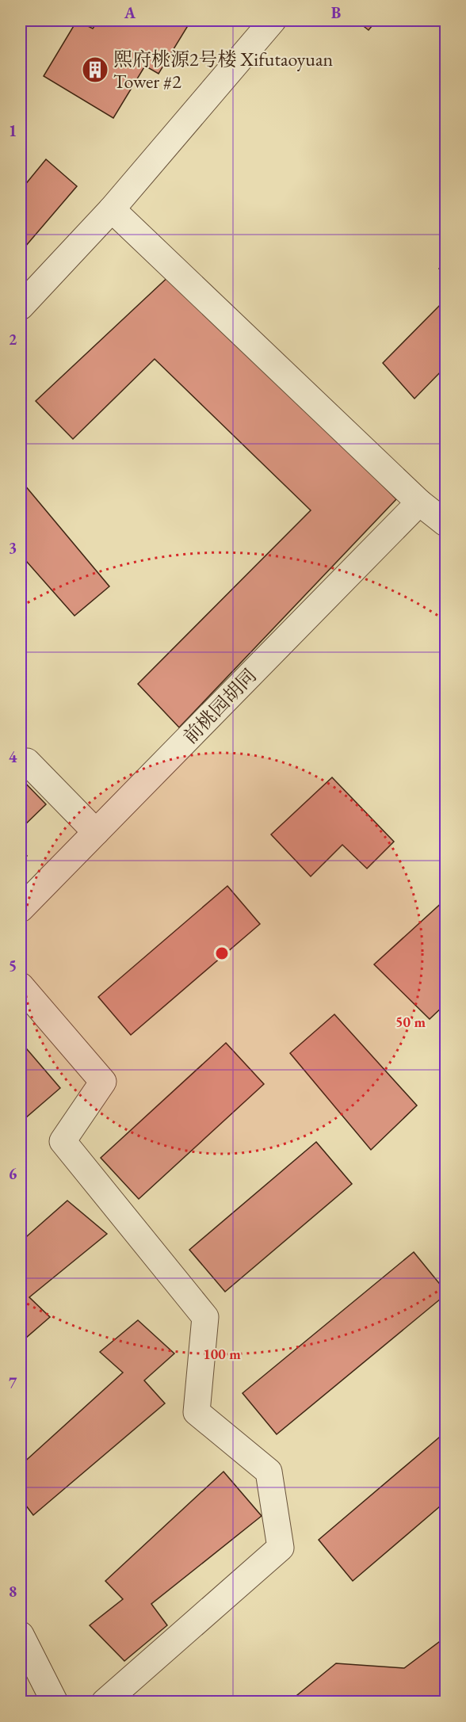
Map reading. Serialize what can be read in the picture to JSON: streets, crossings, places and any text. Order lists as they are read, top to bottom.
{
  "streets": {
    "street": ["前桃园胡同"]
  },
  "places": {
    "building": ["熙府桃源2号楼 Xifutaoyuan Tower #2"]
  },
  "grid": {
    "columns": ["A", "B"],
    "rows": [
      "1",
      "2",
      "3",
      "4",
      "5",
      "6",
      "7",
      "8"
    ]
  },
  "rings": ["50 m", "100 m"]
}
